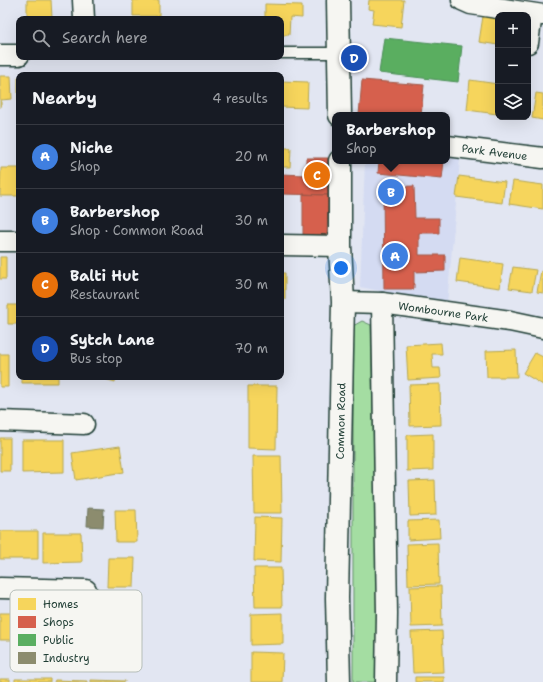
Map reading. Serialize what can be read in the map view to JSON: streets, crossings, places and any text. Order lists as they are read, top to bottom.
{
  "streets": {
    "street": ["Park Avenue", "Wombourne Park", "Common Road"]
  },
  "crossings": [
    ["Wombourne Park", "Common Road"]
  ],
  "legend": [
    "Homes",
    "Shops",
    "Public",
    "Industry"
  ],
  "page": {
    "map_buttons": ["+", "−"],
    "search": "Search here",
    "pins": [
      "D",
      "C",
      "B",
      "A"
    ],
    "heading": ["Nearby", "4 results"],
    "popup": ["Barbershop", "Shop"],
    "list": [
      {
        "mark": "A",
        "name": "Niche",
        "note": "Shop",
        "value": "20 m"
      },
      {
        "mark": "B",
        "name": "Barbershop",
        "note": "Shop · Common Road",
        "value": "30 m"
      },
      {
        "mark": "C",
        "name": "Balti Hut",
        "note": "Restaurant",
        "value": "30 m"
      },
      {
        "mark": "D",
        "name": "Sytch Lane",
        "note": "Bus stop",
        "value": "70 m"
      }
    ]
  }
}
